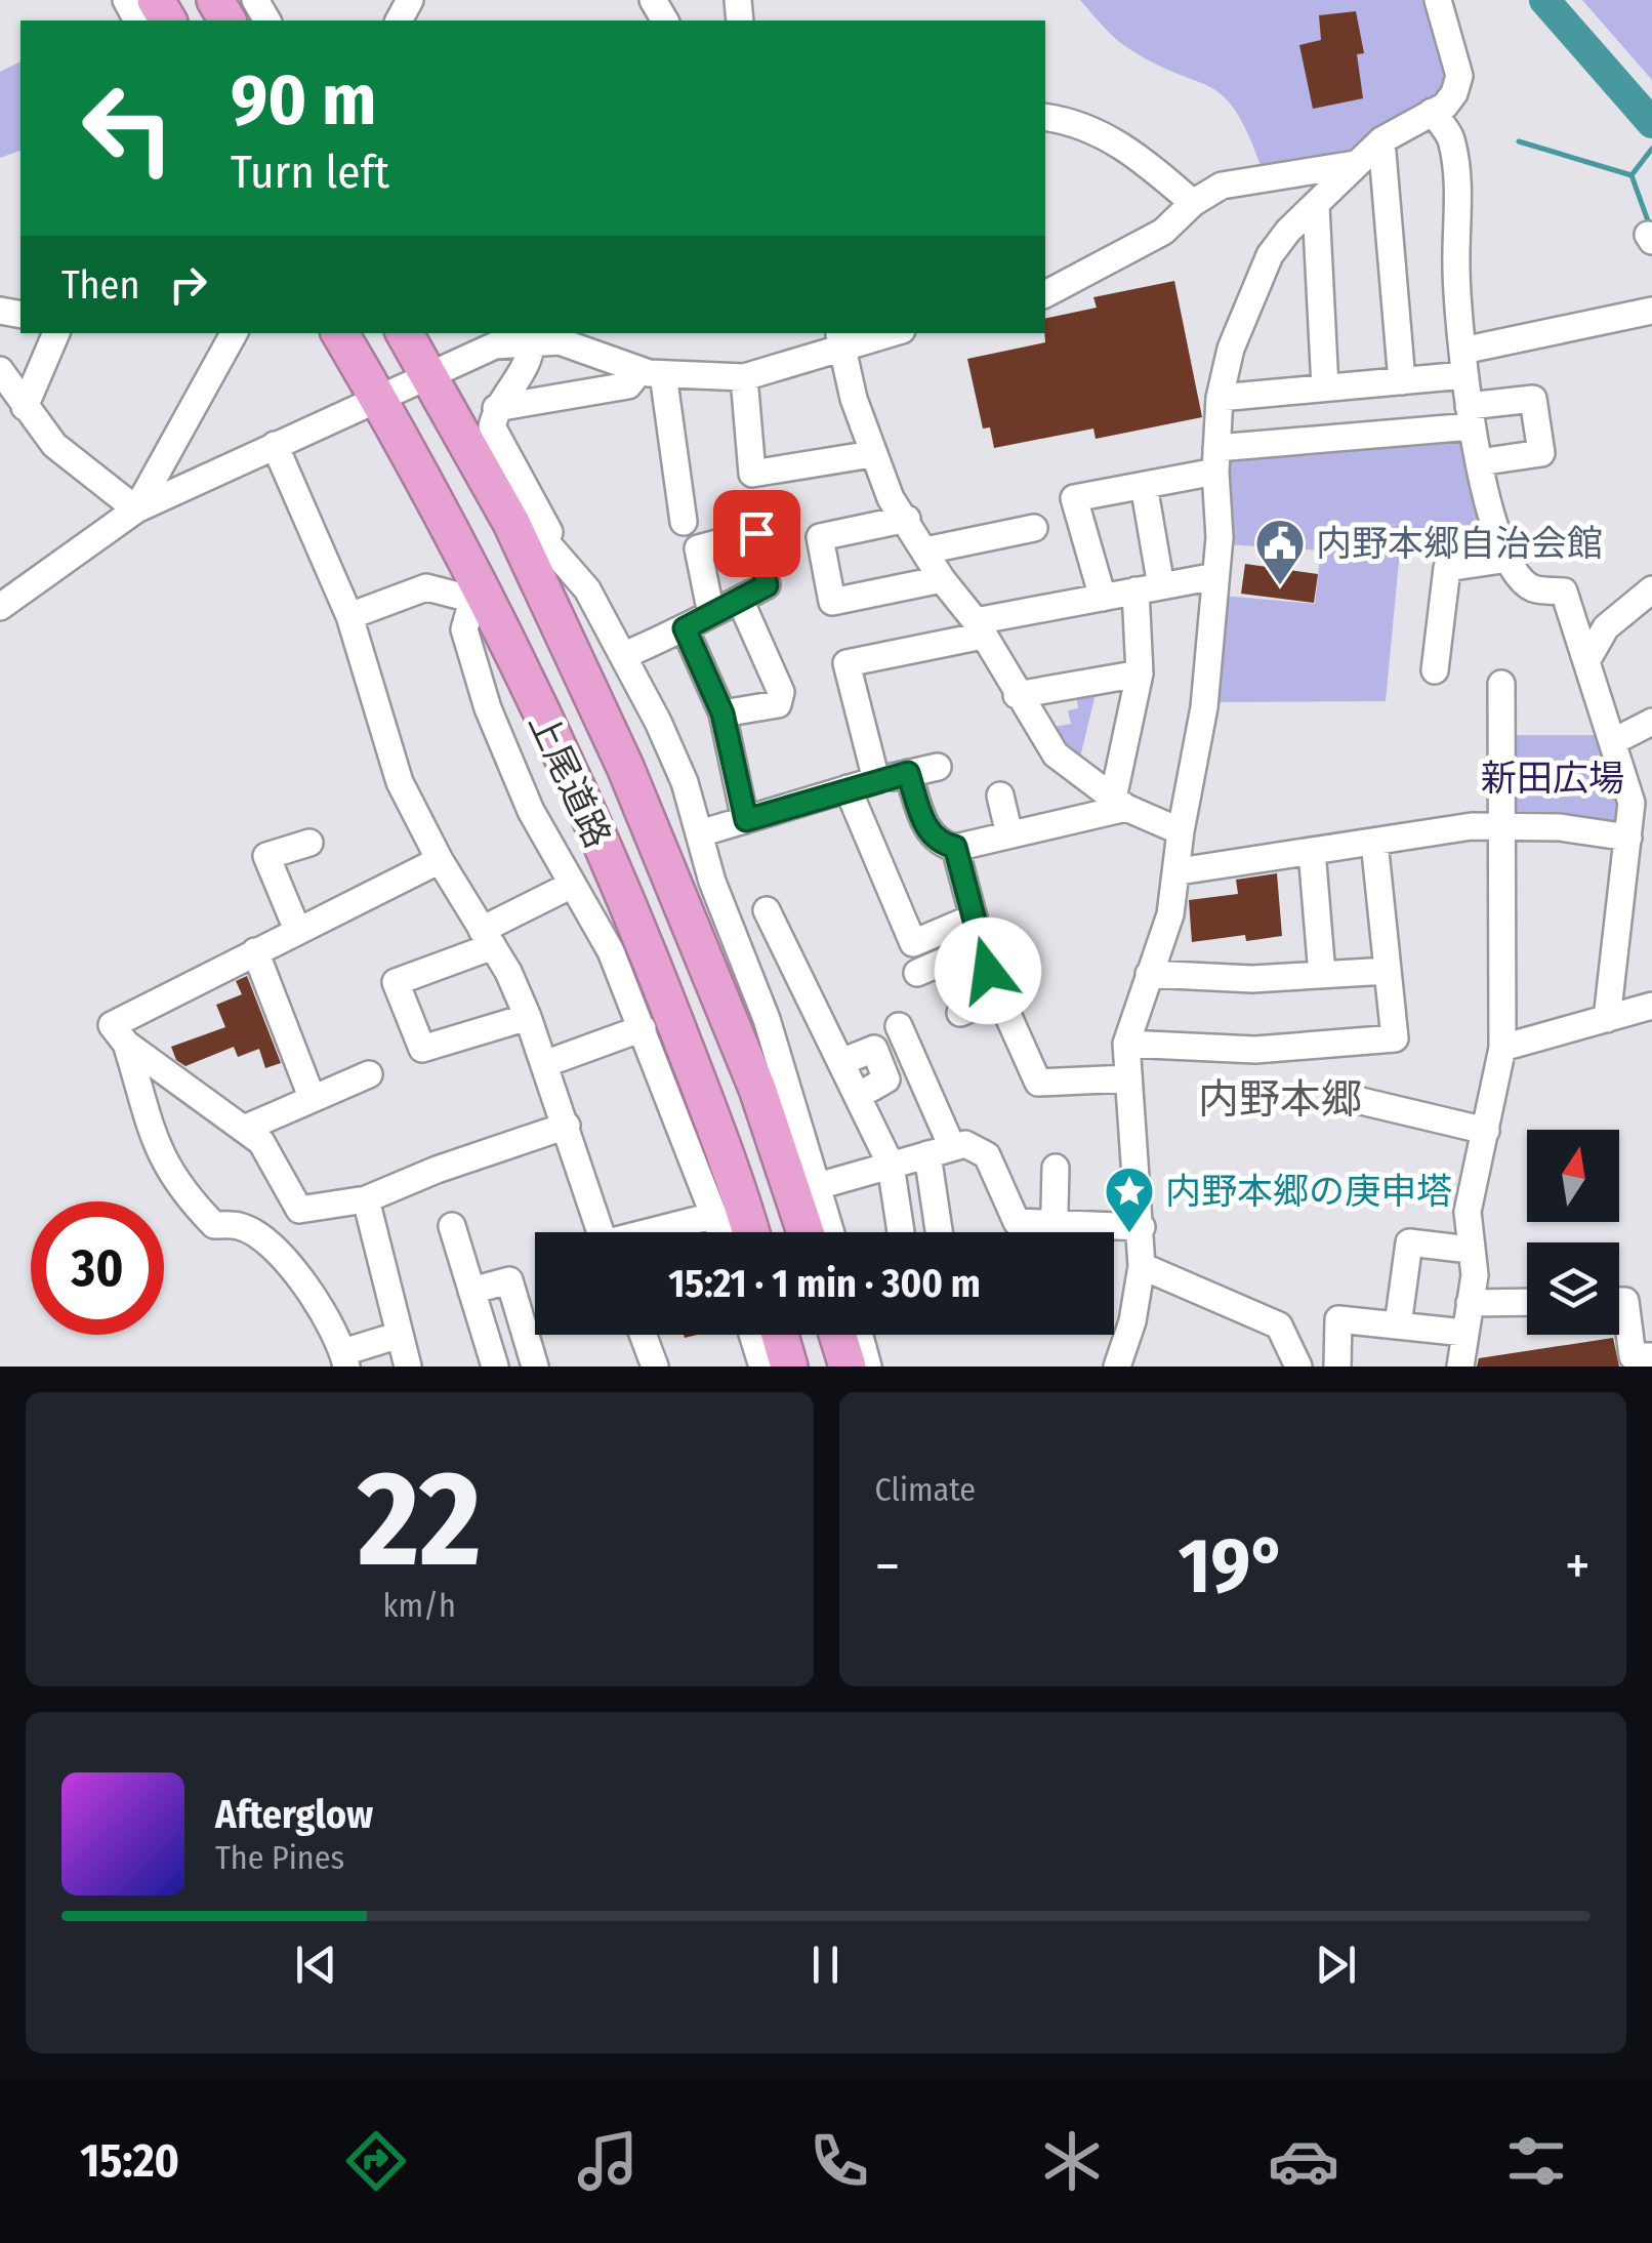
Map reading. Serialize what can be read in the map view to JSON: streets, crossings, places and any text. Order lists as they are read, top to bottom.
{
  "streets": {
    "highway": ["上尾道路"]
  },
  "districts": ["内野本郷"],
  "parks": ["新田広場"],
  "places": {
    "public building": ["内野本郷自治会館"],
    "place": ["内野本郷の庚申塔"]
  },
  "north": "top",
  "page": {
    "turn": ["90 m", "Turn left"],
    "then": "Then",
    "limit": "30",
    "trip": "15:21 · 1 min · 300 m",
    "tile": [
      ["22", "km/h"],
      "Climate"
    ],
    "heat": ["−", "19°", "+"],
    "song": ["Afterglow", "The Pines"],
    "tabs": "15:20"
  }
}
